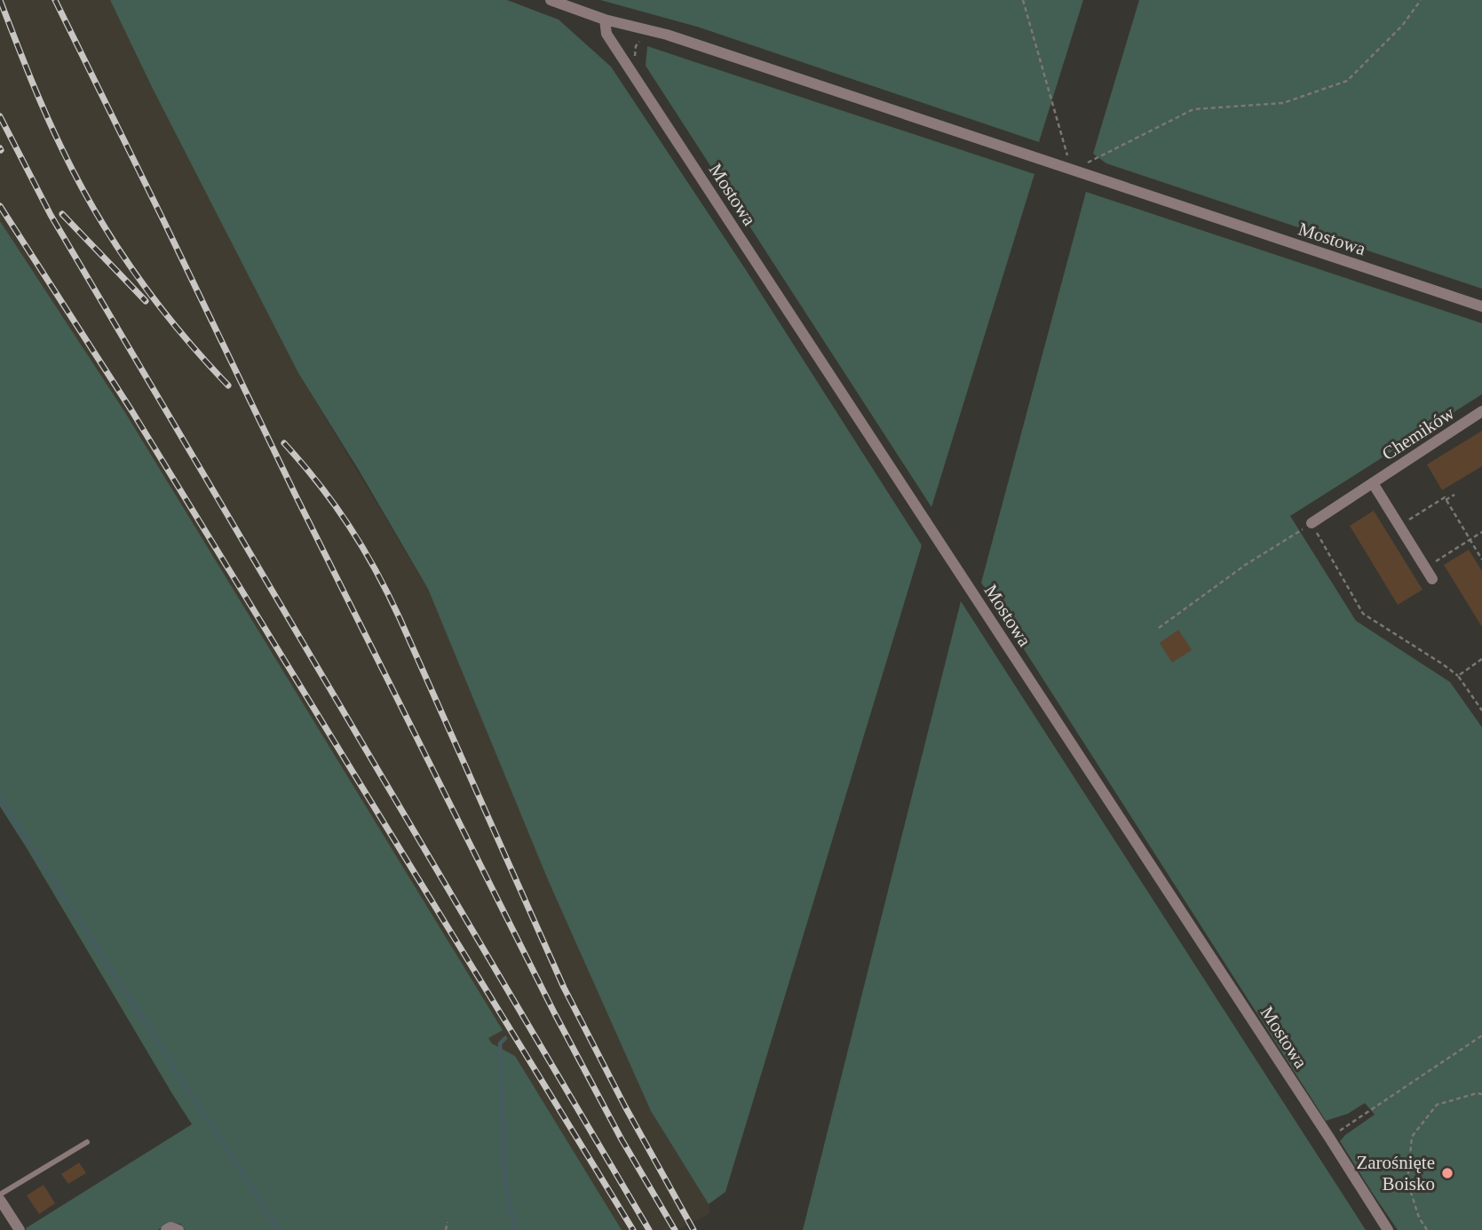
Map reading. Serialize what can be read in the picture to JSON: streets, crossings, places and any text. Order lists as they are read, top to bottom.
{
  "streets": {
    "street": ["Mostowa", "Chemików"]
  },
  "places": ["Zarośnięte Boisko"]
}
